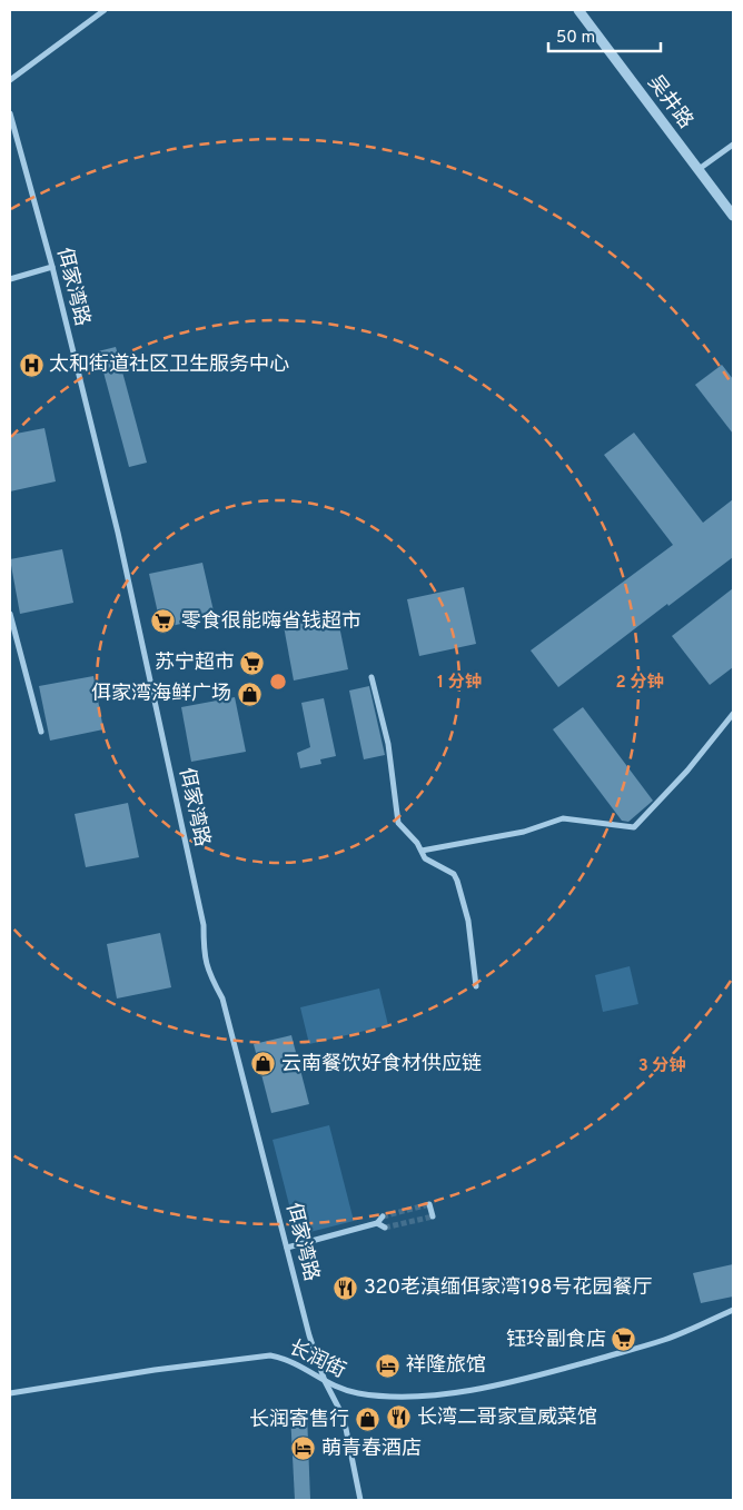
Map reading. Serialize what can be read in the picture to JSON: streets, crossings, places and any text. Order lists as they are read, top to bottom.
{
  "streets": {
    "street": ["吴井路", "佴家湾路", "长润街"]
  },
  "crossings": [
    ["佴家湾路", "长润街"]
  ],
  "places": {
    "hospital": ["太和街道社区卫生服务中心"],
    "supermarket": ["零食很能嗨省钱超市", "苏宁超市", "钰玲副食店"],
    "shop": ["佴家湾海鲜广场", "云南餐饮好食材供应链", "长润寄售行"],
    "restaurant": ["320老滇缅佴家湾198号花园餐厅", "长湾二哥家宣威菜馆"],
    "hotel": ["祥隆旅馆", "萌青春酒店"]
  },
  "scale_bar": "50 m",
  "rings": ["1 分钟", "2 分钟", "3 分钟"]
}
